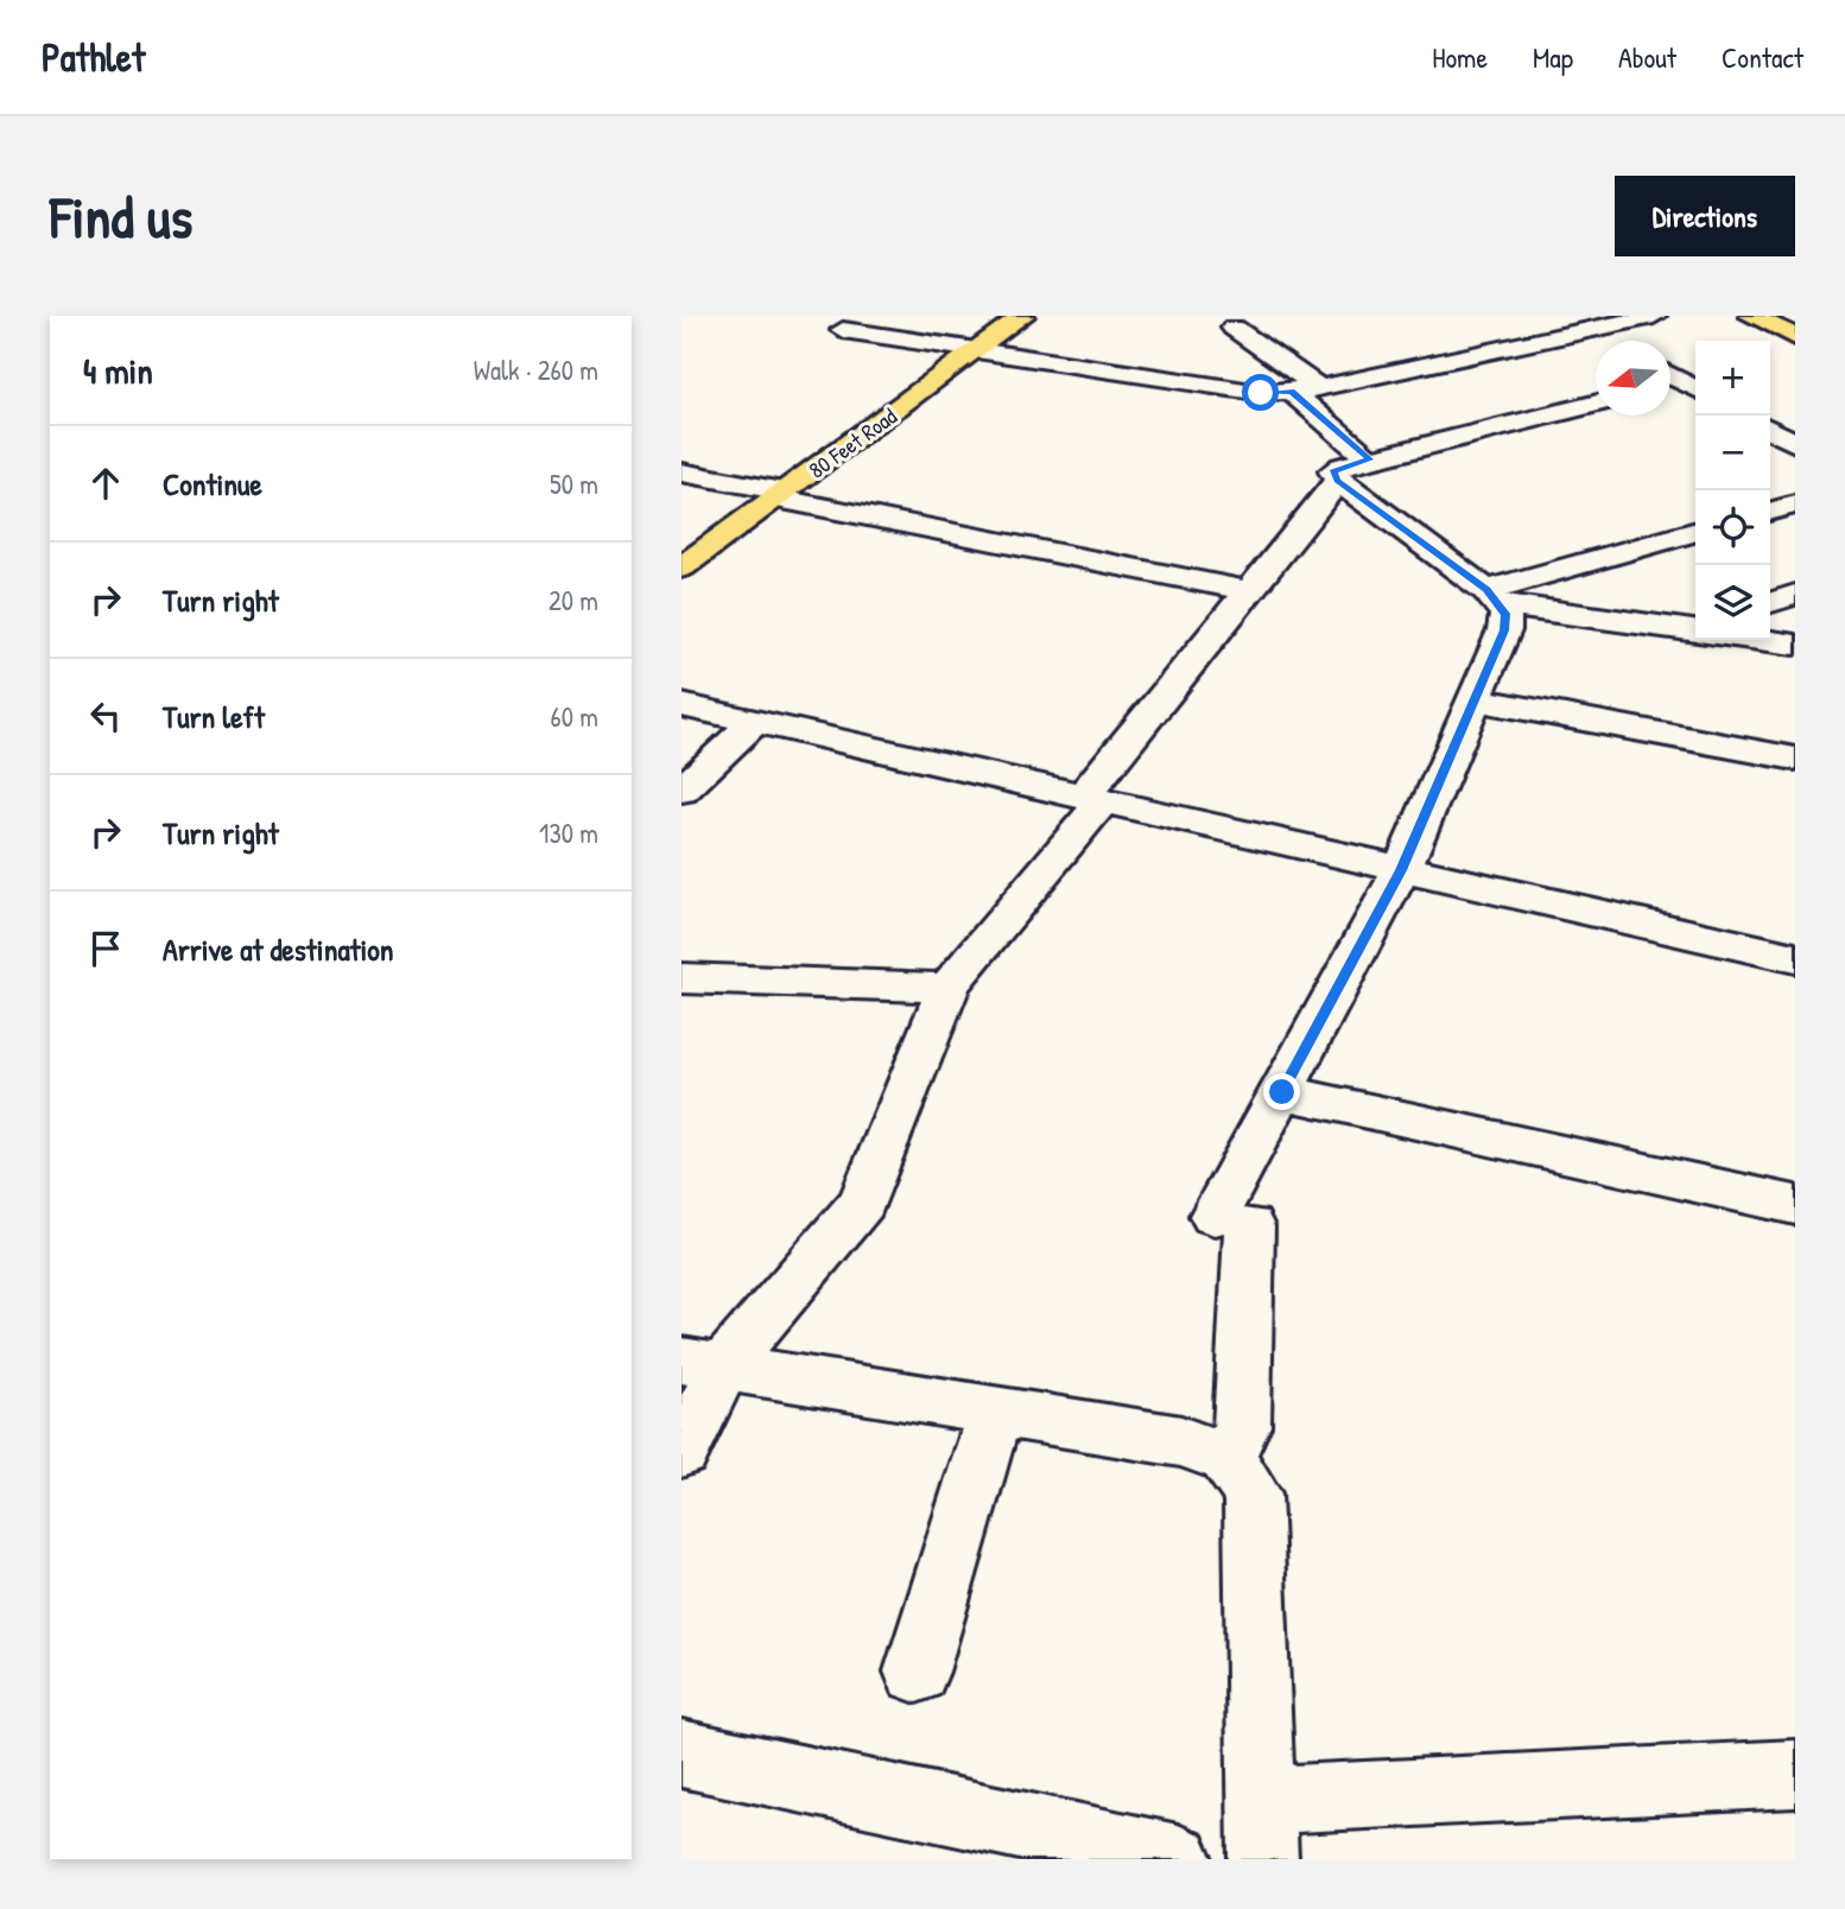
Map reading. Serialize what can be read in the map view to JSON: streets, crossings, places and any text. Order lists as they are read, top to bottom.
{
  "streets": {
    "main road": ["80 Feet Road"]
  },
  "north": "left",
  "page": {
    "header": "Pathlet",
    "nav": [
      "Home",
      "Map",
      "About",
      "Contact"
    ],
    "buttons": "Directions",
    "title": "Find us",
    "heading": ["4 min", "Walk · 260 m"],
    "map_buttons": ["+", "−"],
    "list": [
      ["Continue", "50 m"],
      ["Turn right", "20 m"],
      ["Turn left", "60 m"],
      ["Turn right", "130 m"],
      "Arrive at destination"
    ]
  }
}
